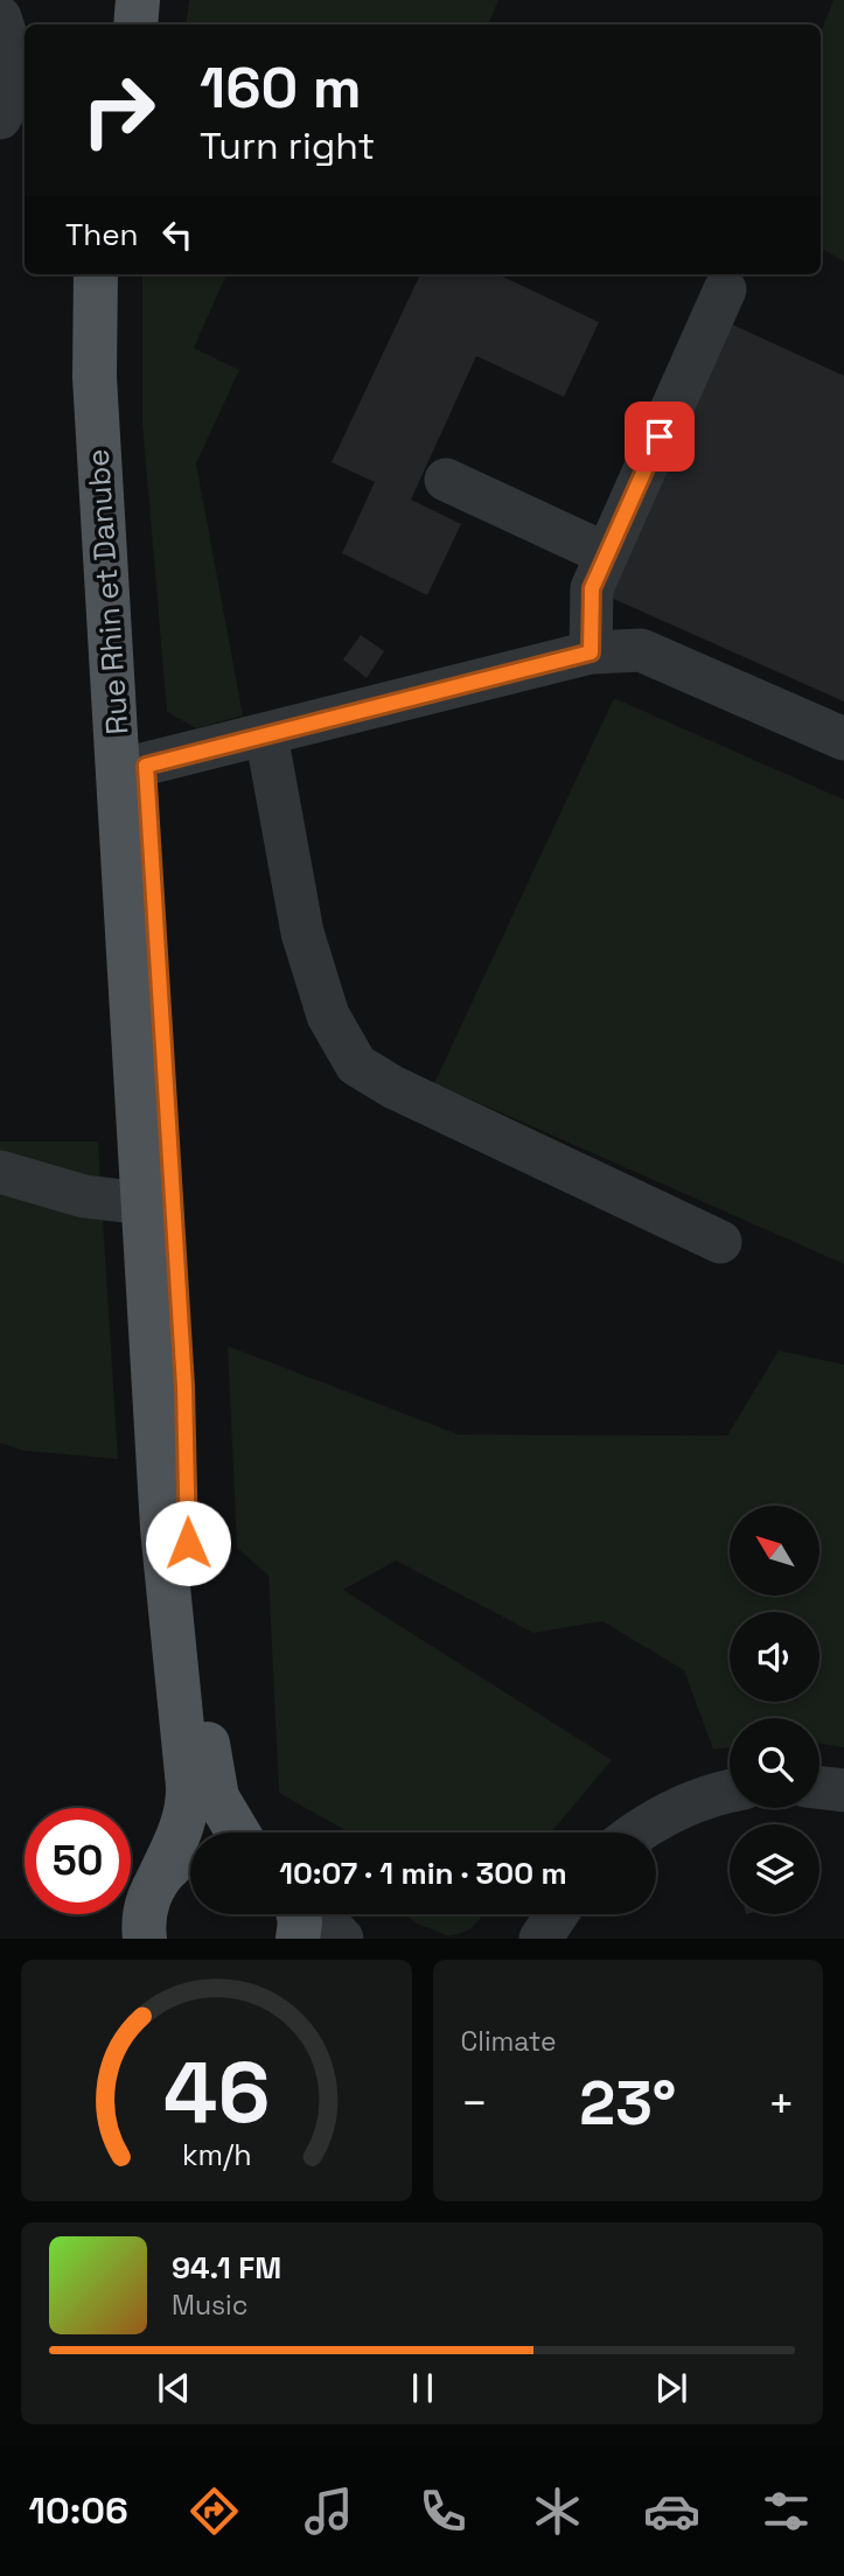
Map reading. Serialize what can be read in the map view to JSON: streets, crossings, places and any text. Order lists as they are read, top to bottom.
{
  "streets": {
    "main road": ["Rue Rhin et Danube"]
  },
  "north": "top left",
  "page": {
    "turn": ["160 m", "Turn right"],
    "then": "Then",
    "limit": "50",
    "trip": "10:07 · 1 min · 300 m",
    "tile": "Climate",
    "heat": ["−", "23°", "+"],
    "song": ["94.1 FM", "Music"],
    "tabs": "10:06",
    "gauge": ["46", "km/h"]
  }
}
